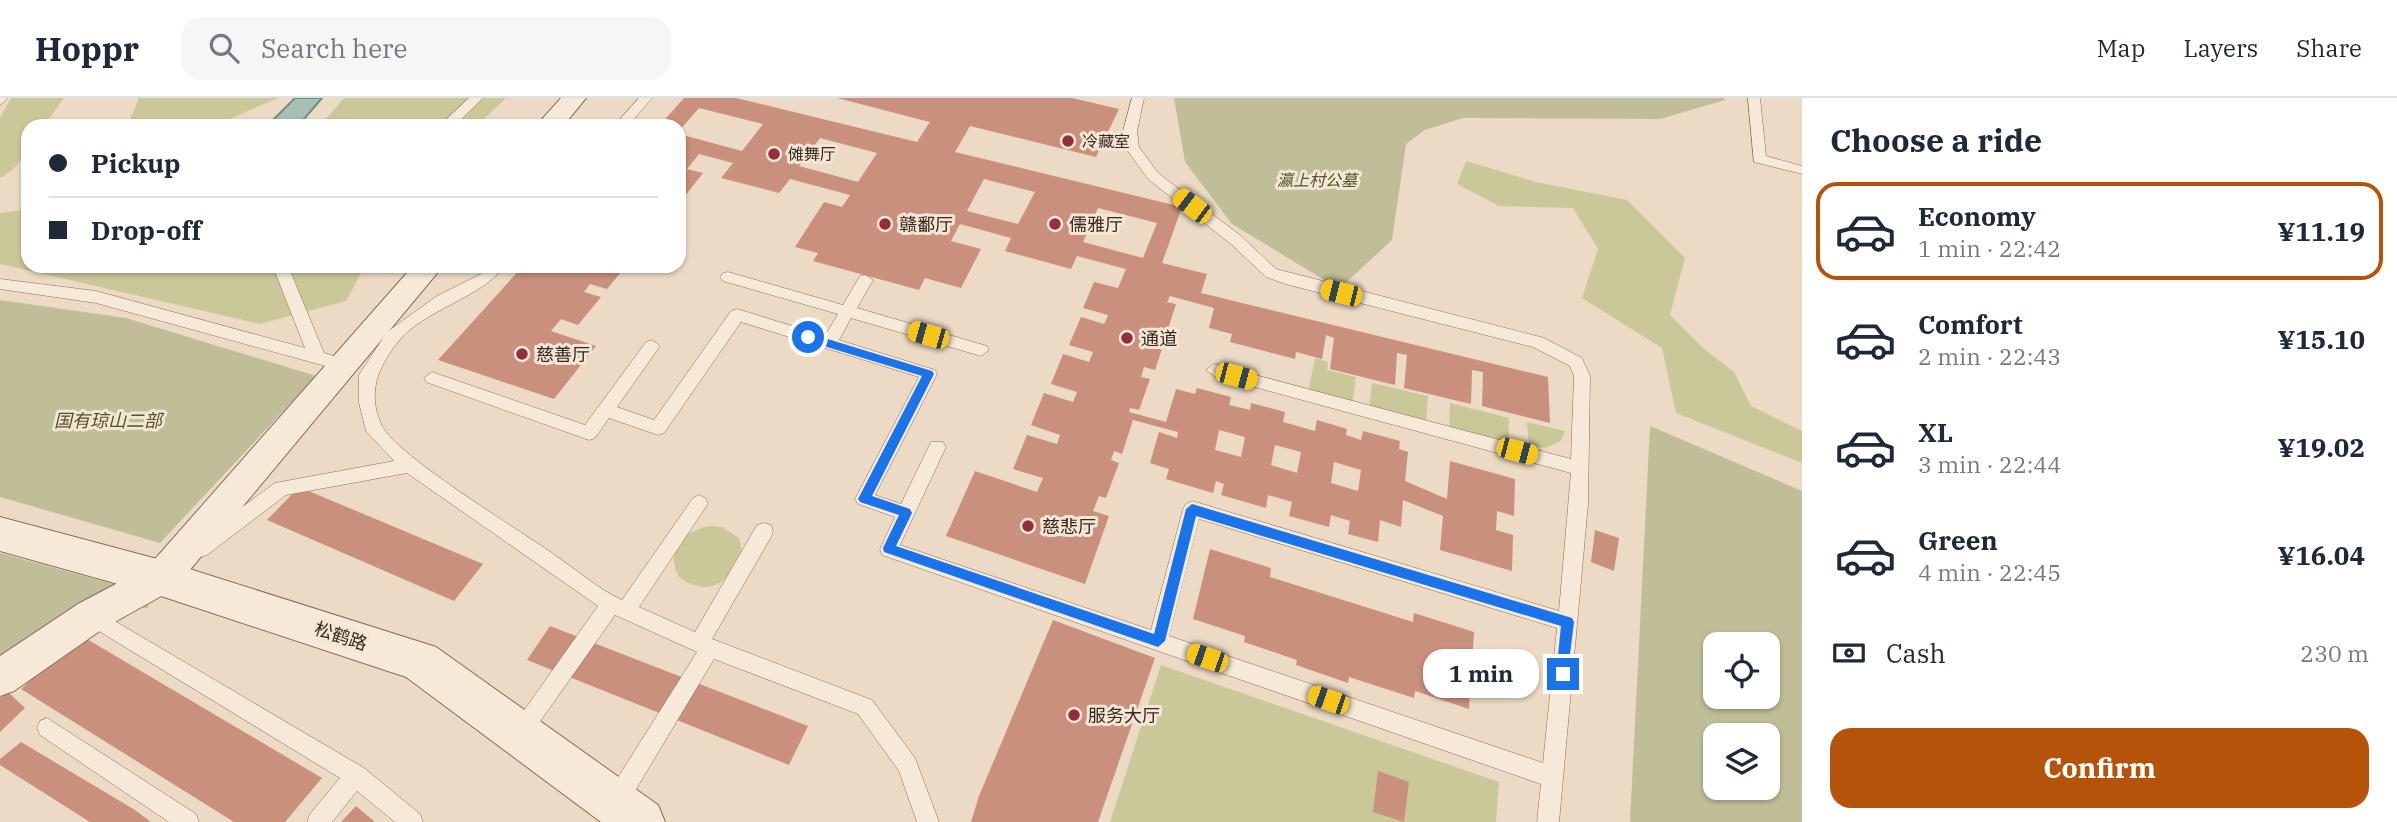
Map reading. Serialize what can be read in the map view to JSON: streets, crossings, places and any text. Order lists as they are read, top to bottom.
{
  "streets": {
    "street": ["松鹤路"]
  },
  "parks": ["瀛上村公墓", "国有琼山二部"],
  "places": [
    "冷藏室",
    "傩舞厅",
    "赣鄱厅",
    "儒雅厅",
    "通道",
    "慈善厅",
    "慈悲厅",
    "服务大厅"
  ],
  "page": {
    "header": "Hoppr",
    "search": "Search here",
    "nav": ["Map", "Layers", "Share"],
    "heading": "Choose a ride",
    "banner": ["Pickup", "Drop-off"],
    "list": [
      {
        "name": "Economy",
        "note": "1 min · 22:42",
        "value": "¥11.19"
      },
      {
        "name": "Comfort",
        "note": "2 min · 22:43",
        "value": "¥15.10"
      },
      {
        "name": "XL",
        "note": "3 min · 22:44",
        "value": "¥19.02"
      },
      {
        "name": "Green",
        "note": "4 min · 22:45",
        "value": "¥16.04"
      }
    ],
    "pay": ["Cash", "230 m"],
    "bubble": "1 min",
    "buttons": "Confirm"
  }
}
